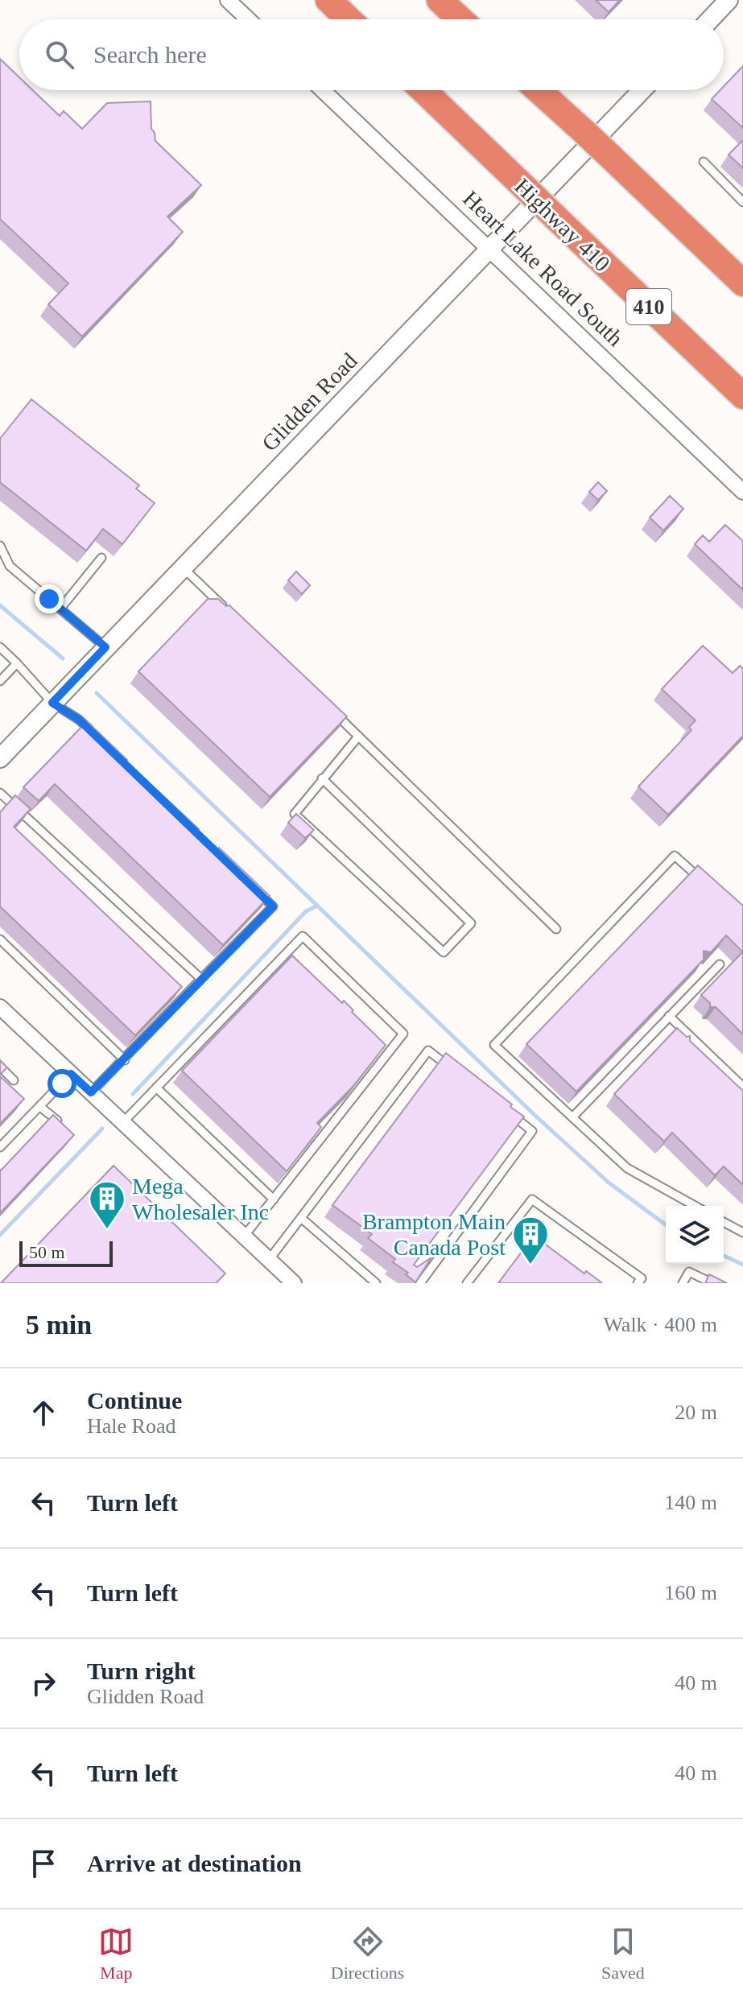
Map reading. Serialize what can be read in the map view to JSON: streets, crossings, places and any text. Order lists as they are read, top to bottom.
{
  "streets": {
    "highway": ["Highway 410", "410"],
    "street": ["Heart Lake Road South", "Glidden Road"]
  },
  "crossings": [
    ["Heart Lake Road South", "Glidden Road"]
  ],
  "places": {
    "building": ["Mega Wholesaler Inc", "Brampton Main Canada Post"]
  },
  "scale_bar": "50 m",
  "page": {
    "search": "Search here",
    "scale": "50 m",
    "heading": ["5 min", "Walk · 400 m"],
    "list": [
      ["Continue", "Hale Road", "20 m"],
      ["Turn left", "140 m"],
      ["Turn left", "160 m"],
      ["Turn right", "Glidden Road", "40 m"],
      ["Turn left", "40 m"],
      "Arrive at destination"
    ],
    "nav": ["Map", "Directions", "Saved"]
  }
}
